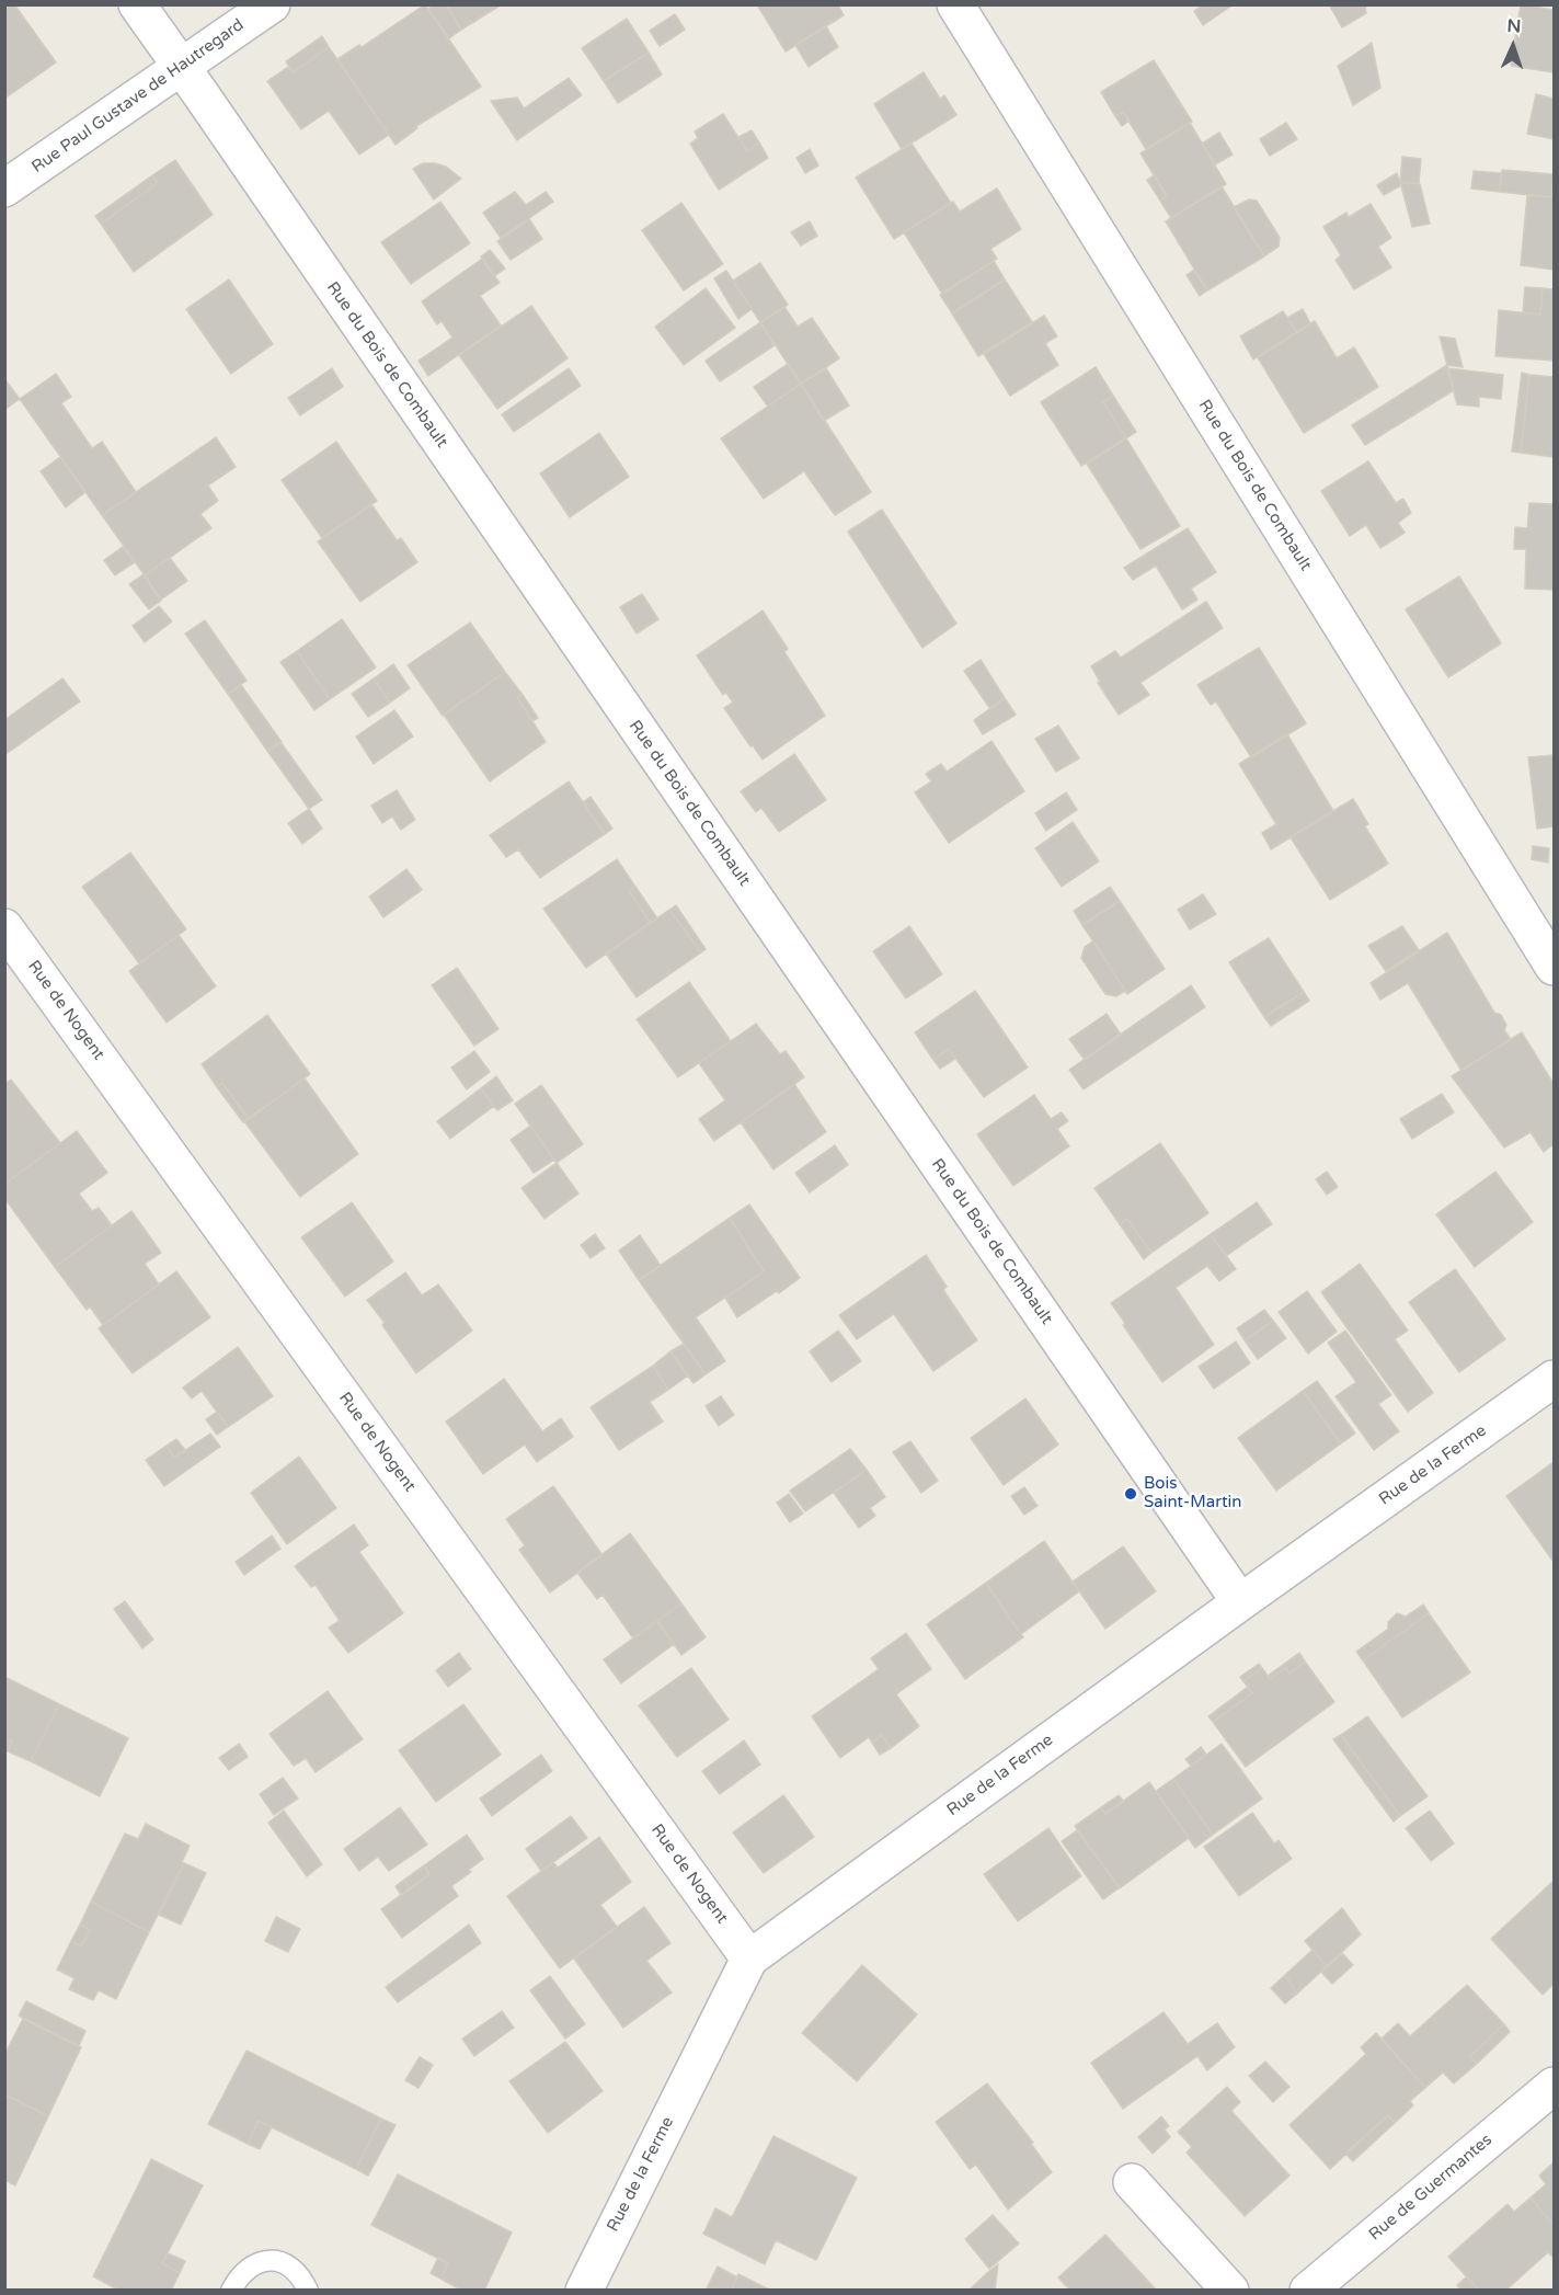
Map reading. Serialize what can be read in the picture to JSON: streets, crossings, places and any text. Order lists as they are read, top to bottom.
{
  "streets": {
    "street": [
      "Rue Paul Gustave de Hautregard",
      "Rue du Bois de Combault",
      "Rue de Nogent",
      "Rue de la Ferme",
      "Rue de Guermantes"
    ]
  },
  "crossings": [
    ["Rue Paul Gustave de Hautregard", "Rue du Bois de Combault"],
    ["Rue du Bois de Combault", "Rue de la Ferme"],
    ["Rue de Nogent", "Rue de la Ferme"]
  ],
  "places": ["Bois Saint-Martin"],
  "north": "top"
}
